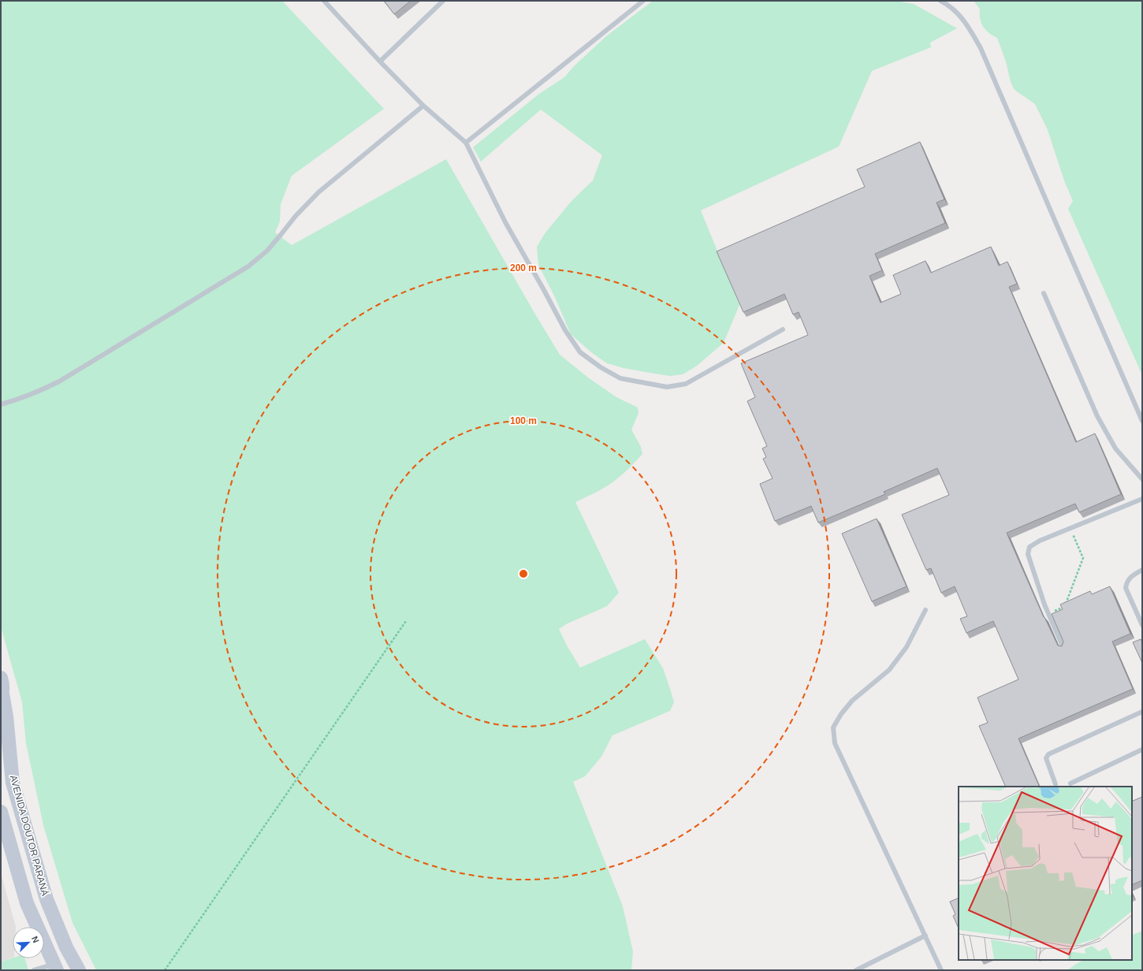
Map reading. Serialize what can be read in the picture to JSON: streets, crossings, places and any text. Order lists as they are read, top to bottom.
{
  "streets": {
    "main road": ["AVENIDA DOUTOR PARANÁ"]
  },
  "north": "top right",
  "rings": ["200 m", "100 m"]
}
